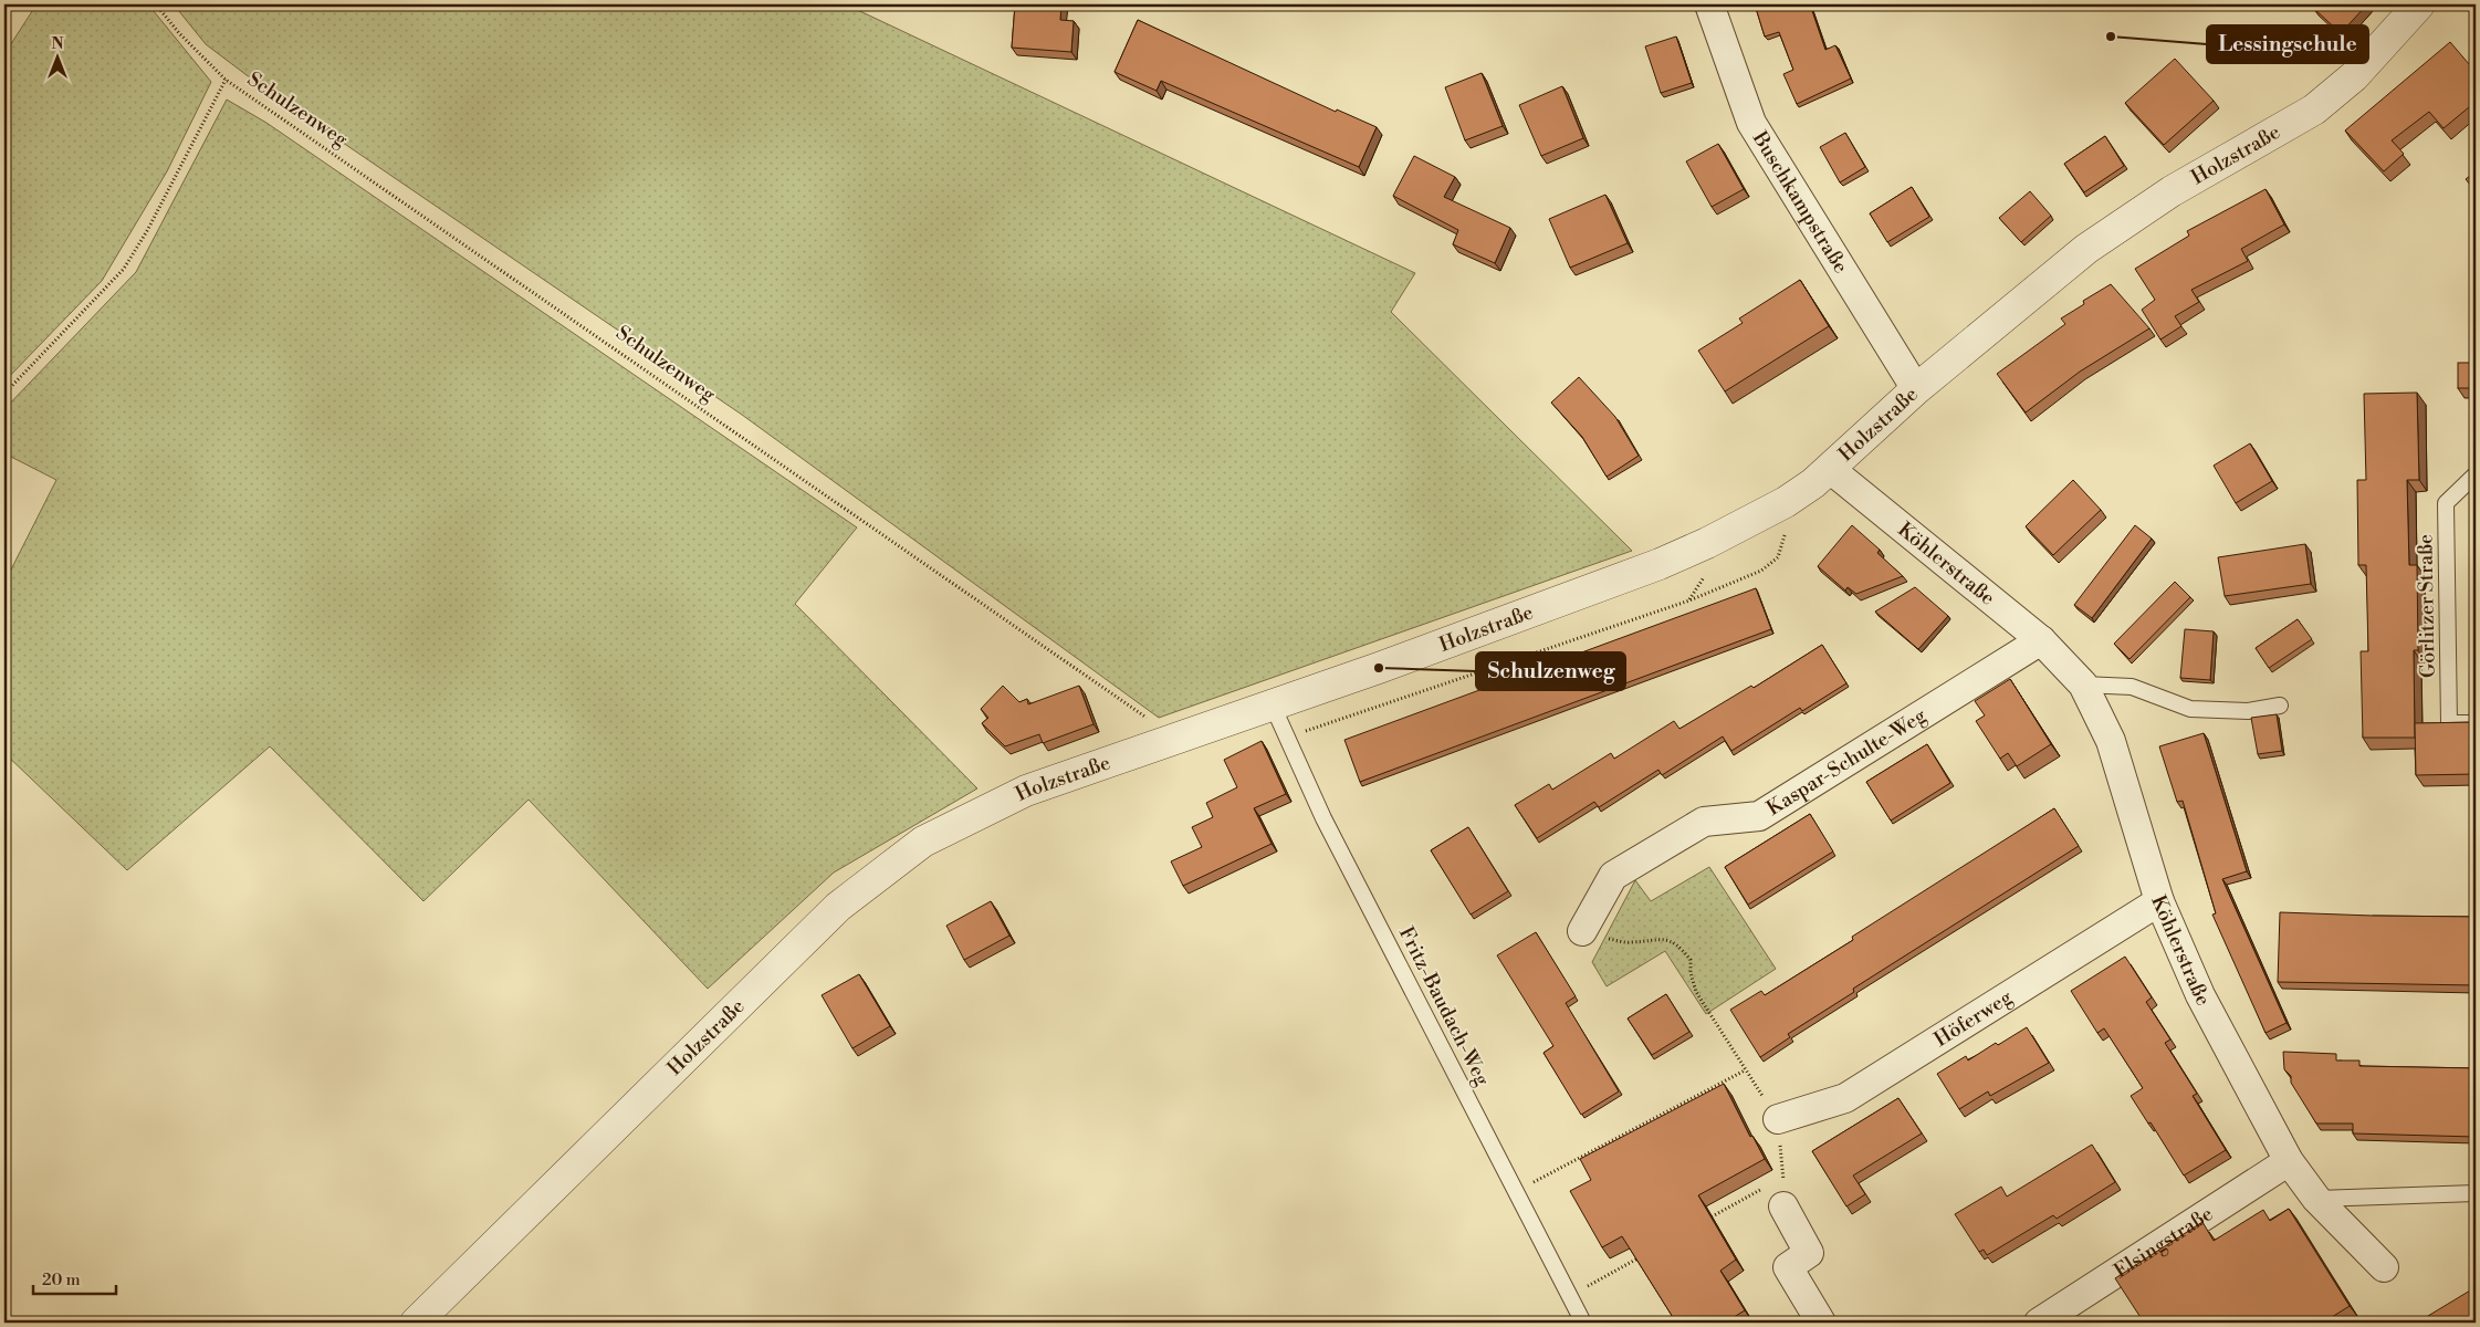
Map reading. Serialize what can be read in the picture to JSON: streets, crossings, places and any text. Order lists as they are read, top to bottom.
{
  "streets": {
    "street": [
      "Holzstraße",
      "Buschkampstraße",
      "Köhlerstraße",
      "Kaspar-Schulte-Weg",
      "Höferweg",
      "Elsingstraße"
    ],
    "lane": ["Görlitzer Straße", "Fritz-Baudach-Weg"],
    "path": ["Schulzenweg"]
  },
  "crossings": [
    ["Schulzenweg", "Holzstraße"],
    ["Holzstraße", "Buschkampstraße"],
    ["Holzstraße", "Köhlerstraße"],
    ["Holzstraße", "Fritz-Baudach-Weg"],
    ["Köhlerstraße", "Kaspar-Schulte-Weg"],
    ["Köhlerstraße", "Höferweg"],
    ["Köhlerstraße", "Elsingstraße"]
  ],
  "places": ["Lessingschule", "Schulzenweg"],
  "scale_bar": "20 m",
  "north": "top"
}
